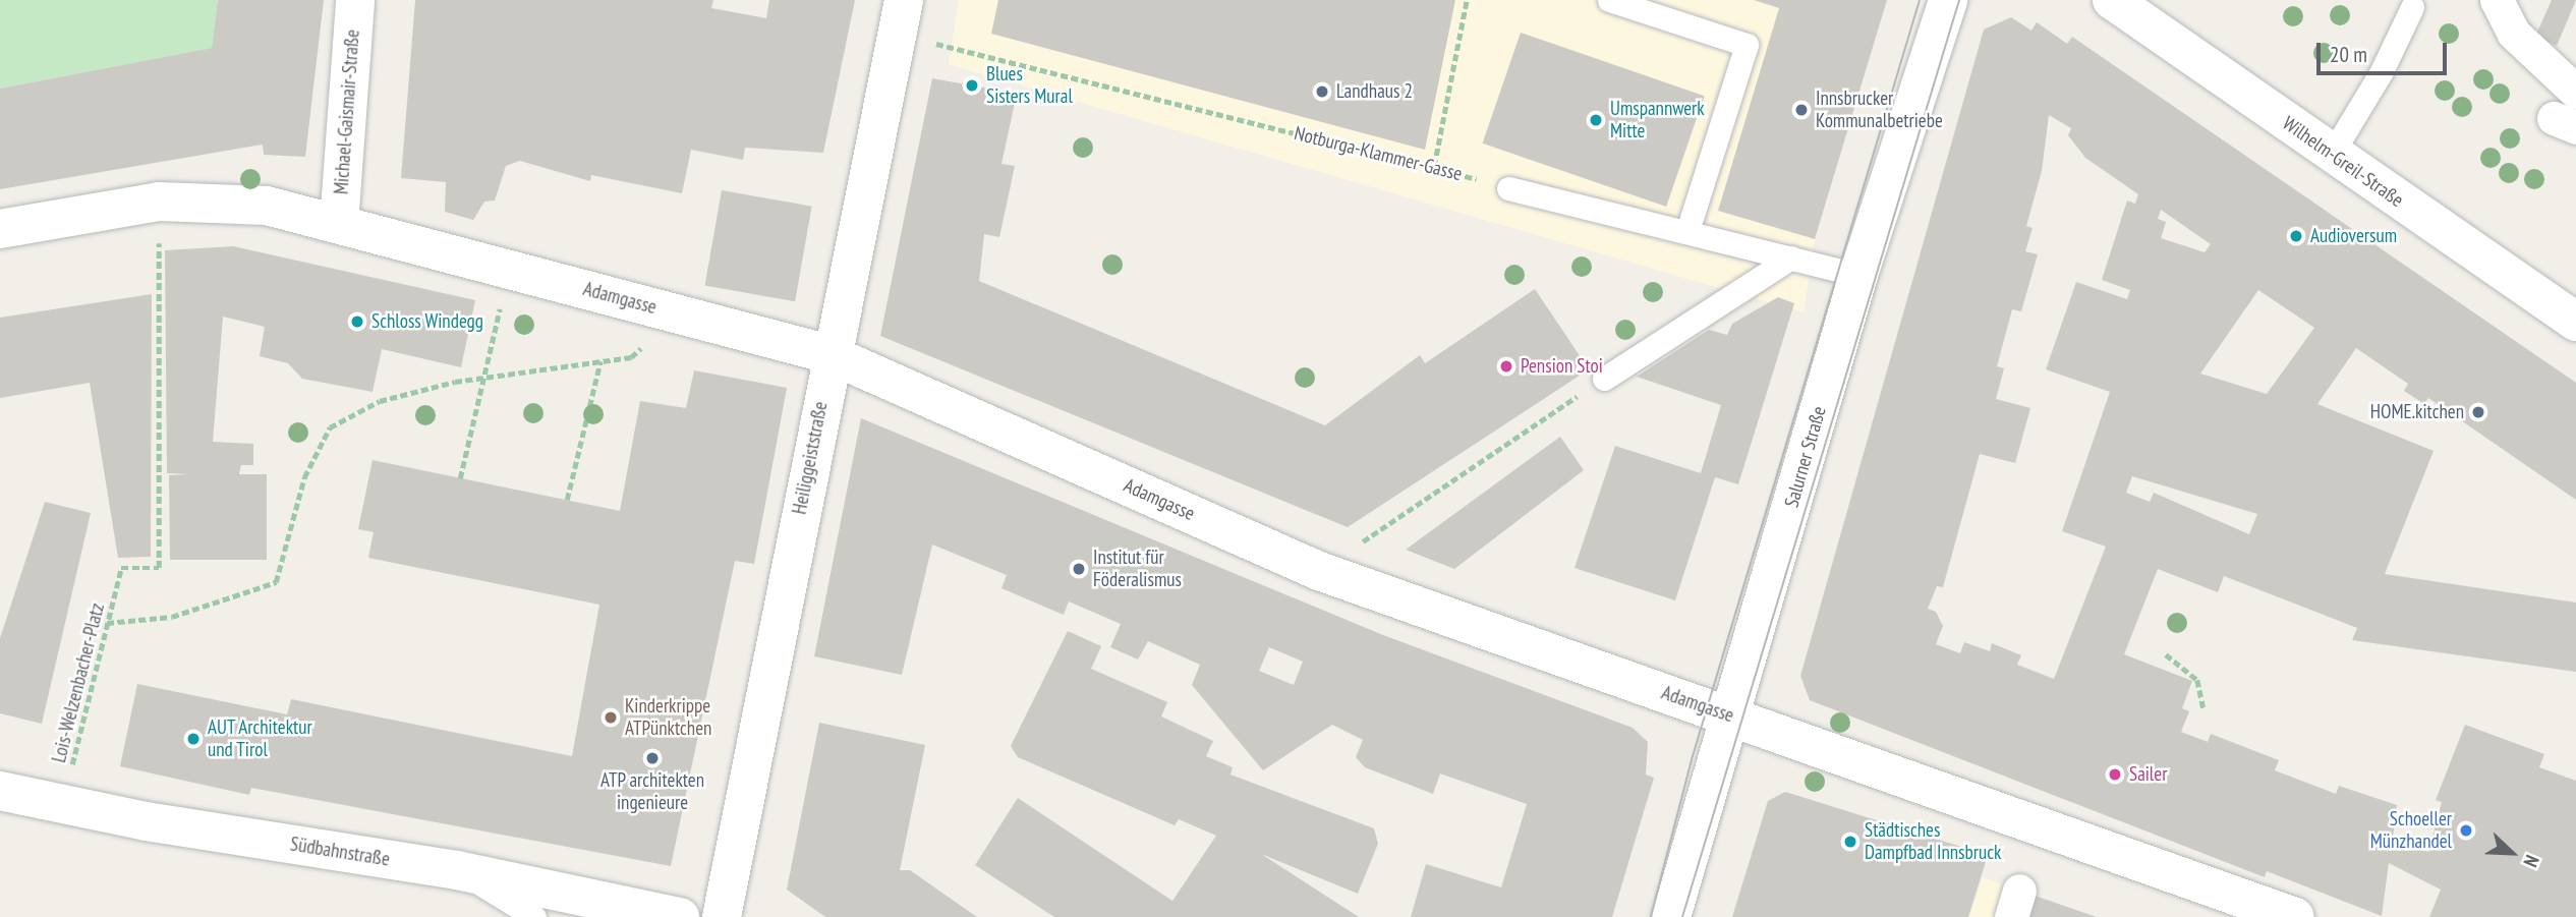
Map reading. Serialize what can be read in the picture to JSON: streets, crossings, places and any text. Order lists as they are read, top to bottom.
{
  "streets": {
    "street": [
      "Michael-Gaismair-Straße",
      "Wilhelm-Greil-Straße",
      "Adamgasse",
      "Salurner Straße",
      "Heiliggeiststraße",
      "Südbahnstraße"
    ],
    "path": ["Notburga-Klammer-Gasse", "Lois-Welzenbacher-Platz"]
  },
  "crossings": [
    ["Michael-Gaismair-Straße", "Adamgasse"],
    ["Notburga-Klammer-Gasse", "Heiliggeiststraße"],
    ["Adamgasse", "Salurner Straße"],
    ["Adamgasse", "Heiliggeiststraße"],
    ["Adamgasse", "Lois-Welzenbacher-Platz"],
    ["Lois-Welzenbacher-Platz", "Südbahnstraße"]
  ],
  "places": [
    "Blues Sisters Mural",
    "Landhaus 2",
    "Innsbrucker Kommunalbetriebe",
    "Umspannwerk Mitte",
    "Audioversum",
    "Schloss Windegg",
    "Pension Stoi",
    "HOME.kitchen",
    "Institut für Föderalismus",
    "Kinderkrippe ATPünktchen",
    "AUT Architektur und Tirol",
    "ATP architekten ingenieure",
    "Sailer",
    "Schoeller Münzhandel",
    "Städtisches Dampfbad Innsbruck"
  ],
  "scale_bar": "20 m",
  "north": "bottom right"
}
